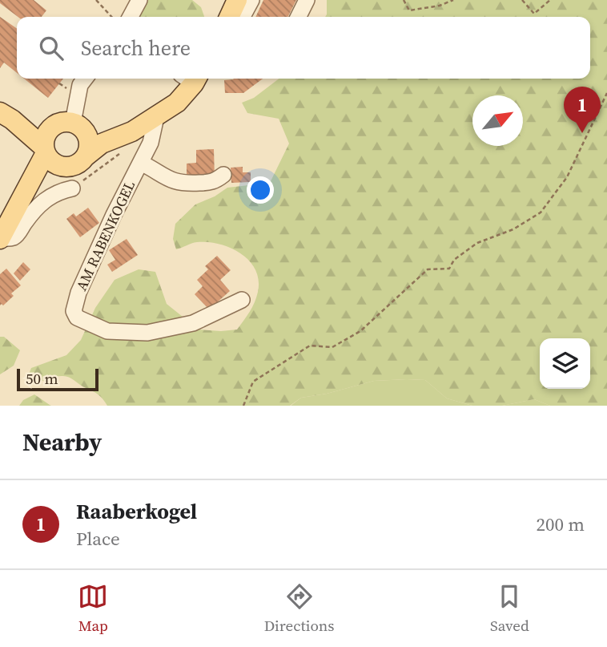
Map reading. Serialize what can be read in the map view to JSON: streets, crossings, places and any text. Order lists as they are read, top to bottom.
{
  "streets": {
    "street": ["AM RABENKOGEL"]
  },
  "scale_bar": "50 m",
  "north": "top right",
  "page": {
    "search": "Search here",
    "pins": "1",
    "scale": "50 m",
    "heading": "Nearby",
    "list": [
      {
        "mark": "1",
        "name": "Raaberkogel",
        "note": "Place",
        "value": "200 m"
      }
    ],
    "nav": ["Map", "Directions", "Saved"]
  }
}
